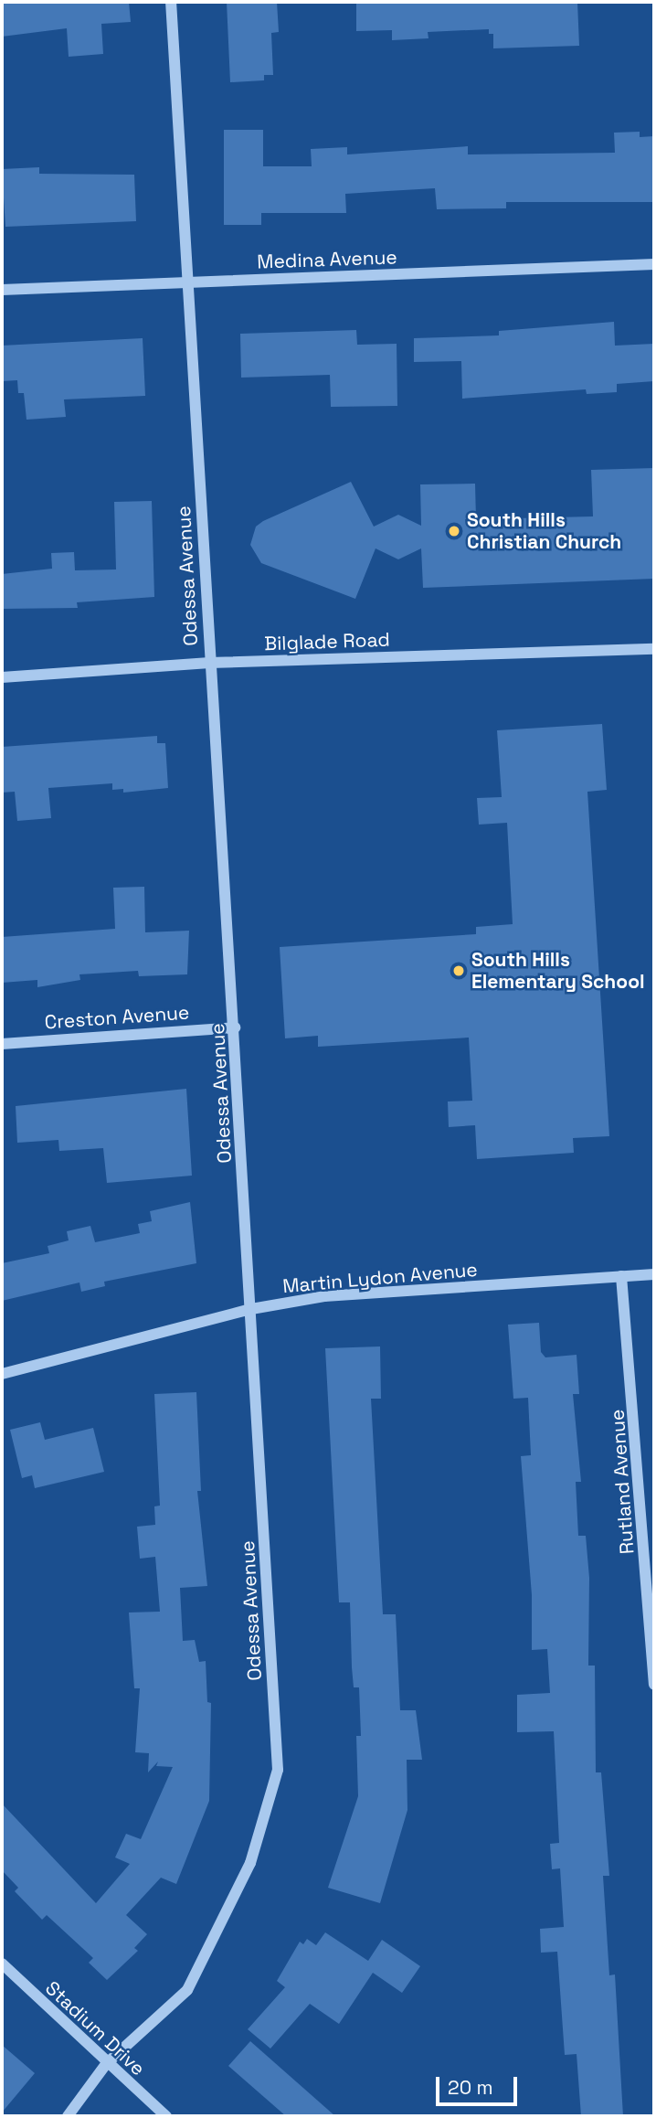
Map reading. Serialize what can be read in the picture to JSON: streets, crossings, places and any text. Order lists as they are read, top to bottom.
{
  "streets": {
    "street": [
      "Medina Avenue",
      "Odessa Avenue",
      "Bilglade Road",
      "Creston Avenue",
      "Martin Lydon Avenue",
      "Rutland Avenue",
      "Stadium Drive"
    ]
  },
  "crossings": [
    ["Medina Avenue", "Odessa Avenue"],
    ["Odessa Avenue", "Bilglade Road"],
    ["Odessa Avenue", "Creston Avenue"],
    ["Odessa Avenue", "Martin Lydon Avenue"],
    ["Odessa Avenue", "Stadium Drive"],
    ["Martin Lydon Avenue", "Rutland Avenue"]
  ],
  "places": ["South Hills Christian Church", "South Hills Elementary School"],
  "scale_bar": "20 m"
}
